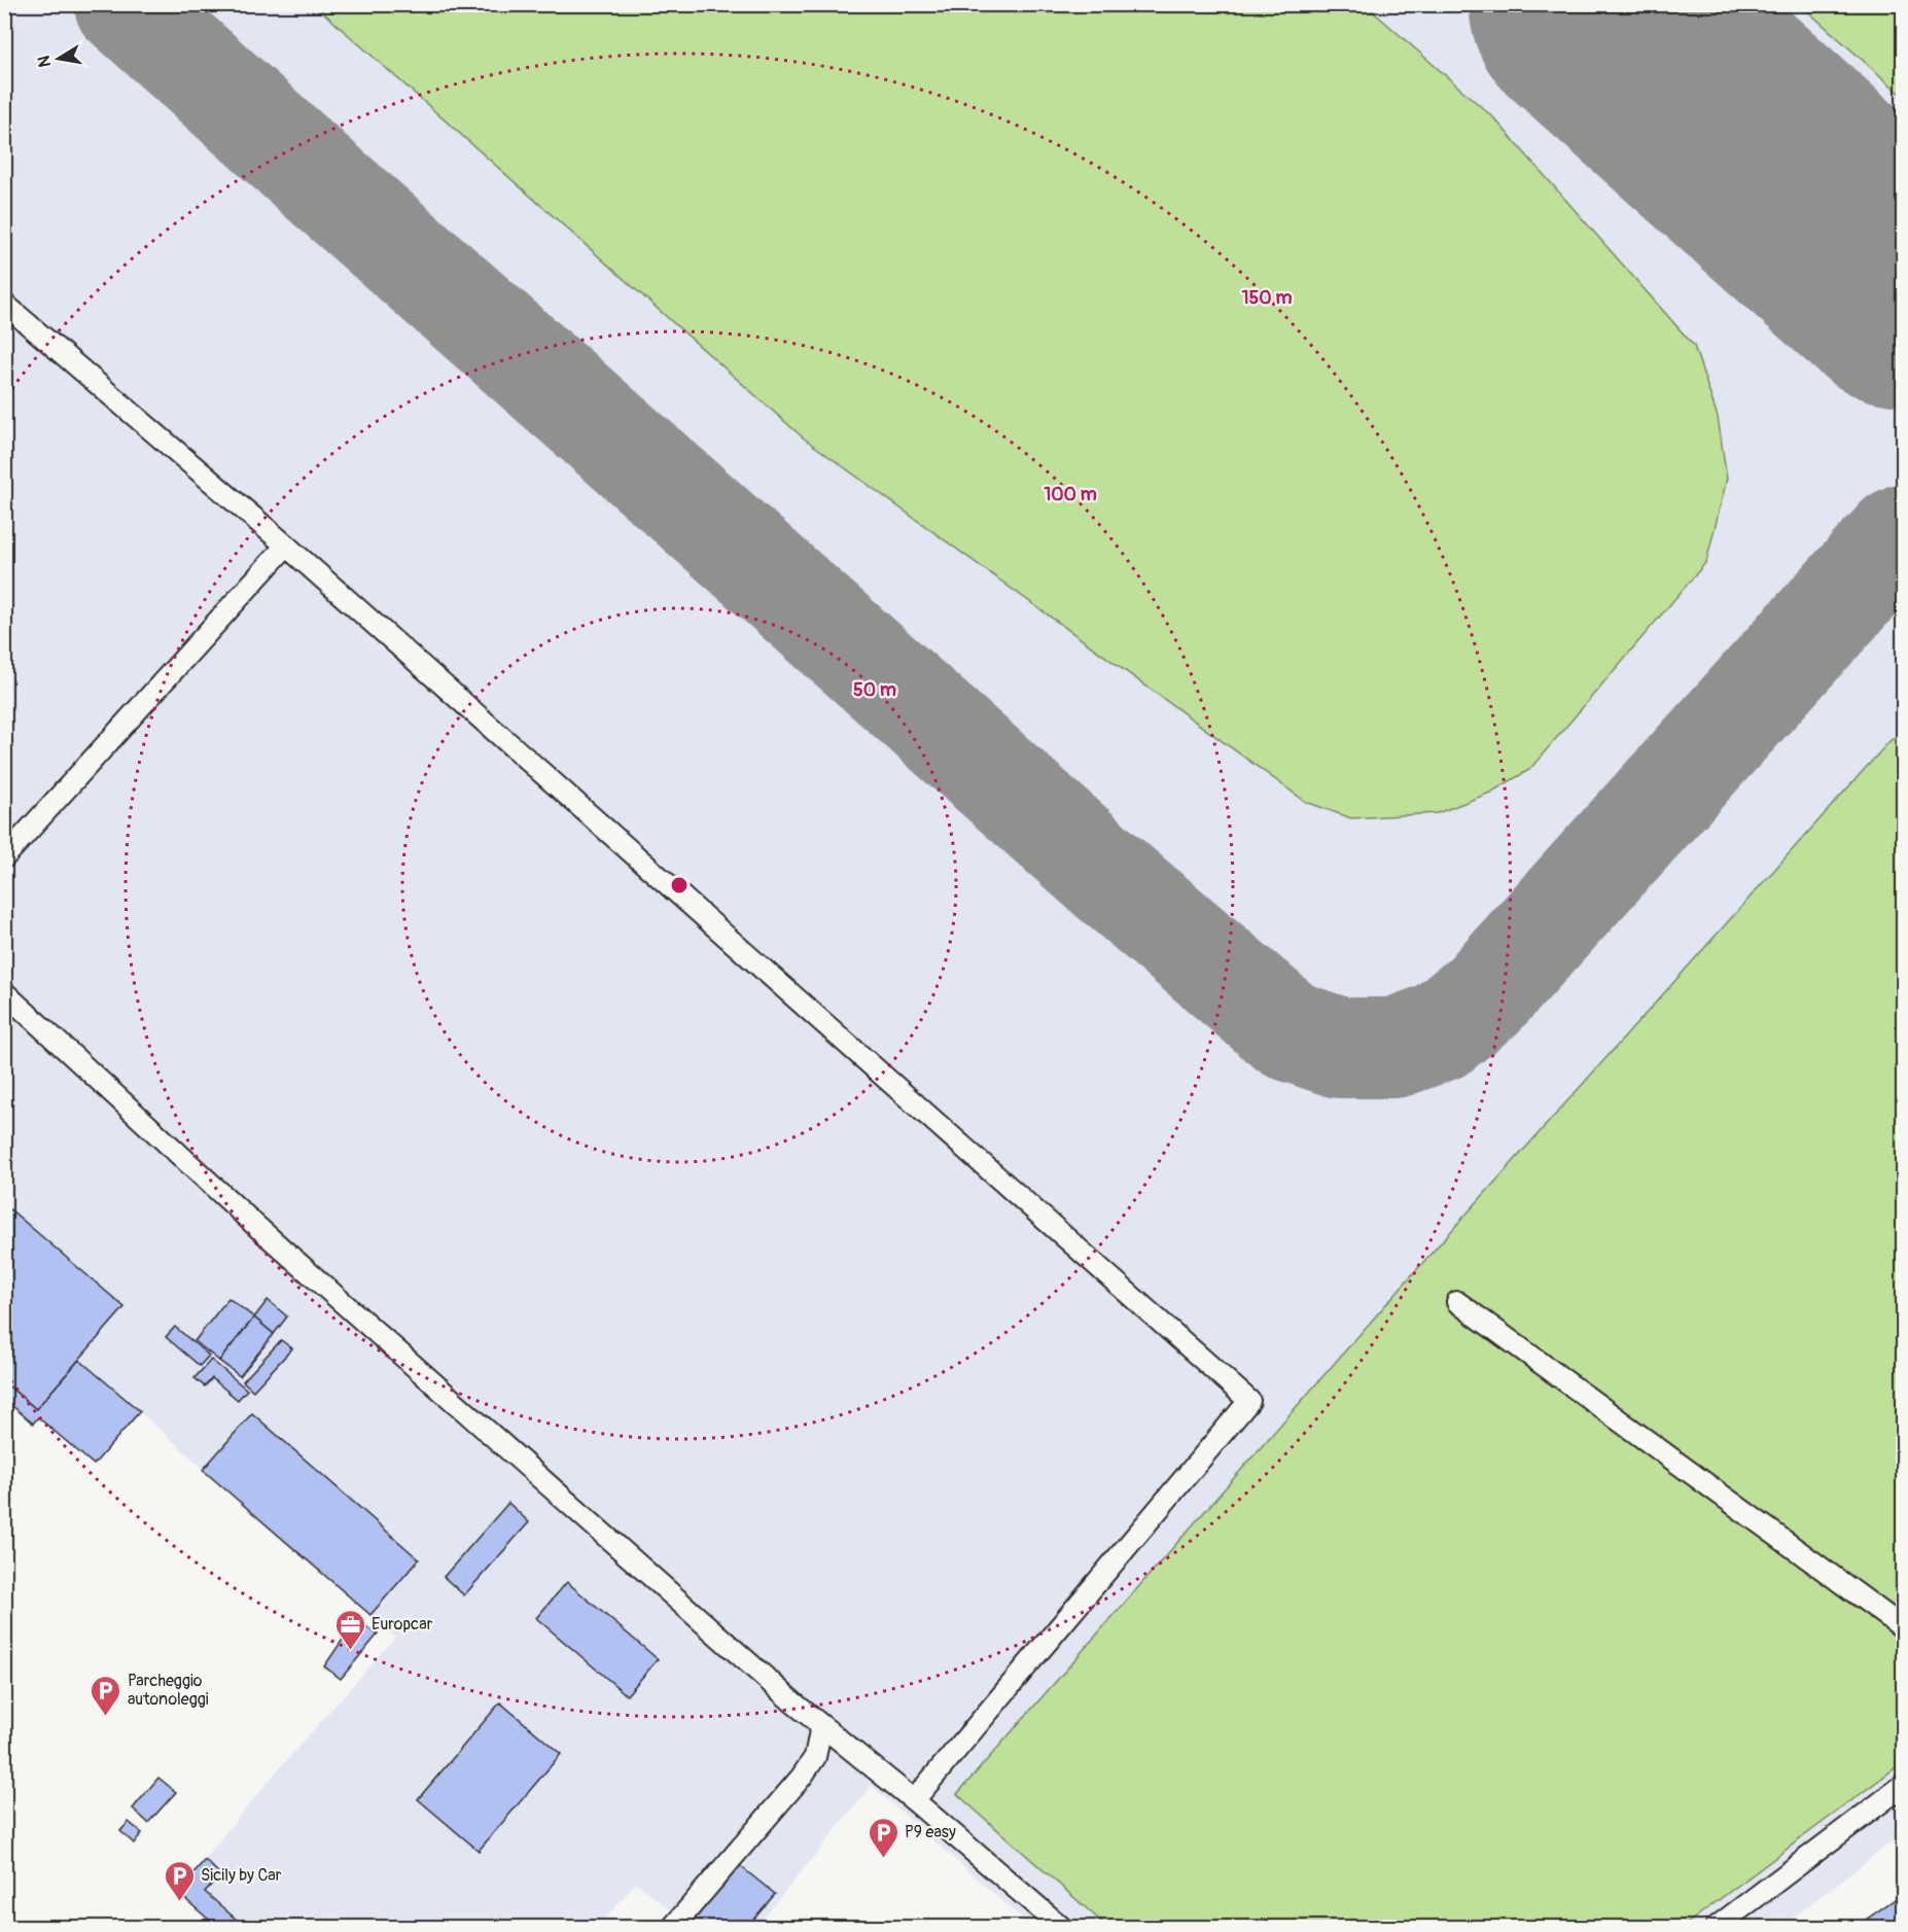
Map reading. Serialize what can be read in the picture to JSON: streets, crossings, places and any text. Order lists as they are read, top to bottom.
{
  "places": {
    "office": ["Europcar"],
    "parking": ["Parcheggio autonoleggi", "P9 easy", "Sicily by Car"]
  },
  "north": "left",
  "rings": ["150 m", "100 m", "50 m"]
}
